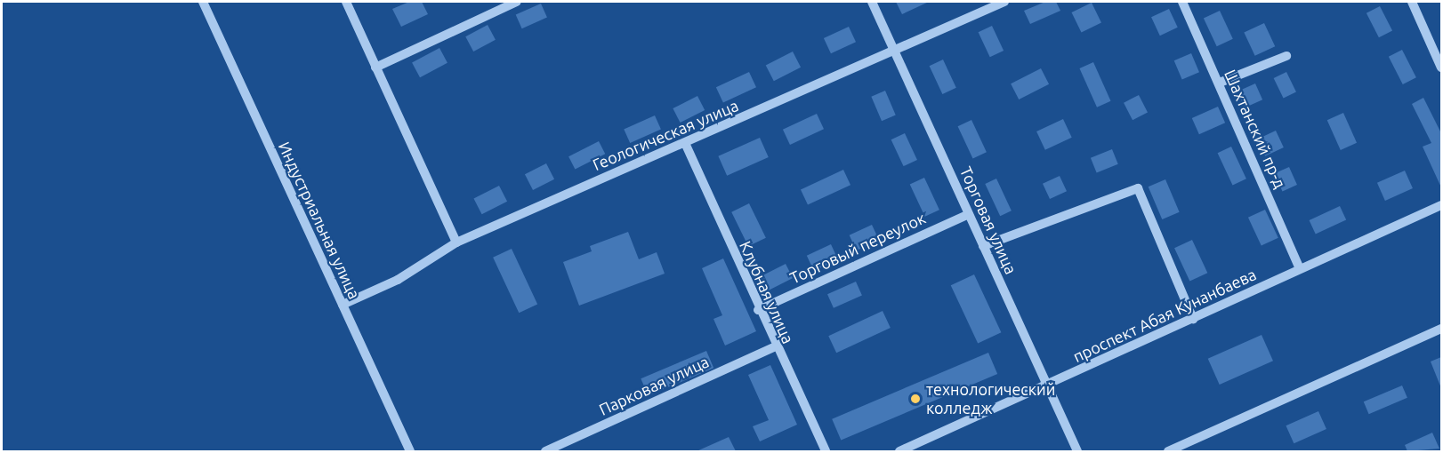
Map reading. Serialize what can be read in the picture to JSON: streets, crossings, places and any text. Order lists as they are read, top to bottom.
{
  "streets": {
    "street": [
      "Шахтанский пр-д",
      "Геологическая улица",
      "Индустриальная улица",
      "Торговая улица",
      "Торговый переулок",
      "Клубная улица",
      "проспект Абая Кунанбаева",
      "Парковая улица"
    ]
  },
  "crossings": [
    ["Шахтанский пр-д", "проспект Абая Кунанбаева"],
    ["Геологическая улица", "Индустриальная улица"],
    ["Геологическая улица", "Торговая улица"],
    ["Геологическая улица", "Клубная улица"],
    ["Торговая улица", "Торговый переулок"],
    ["Торговая улица", "проспект Абая Кунанбаева"],
    ["Торговый переулок", "Клубная улица"],
    ["Клубная улица", "Парковая улица"]
  ],
  "places": ["технологический колледж"]
}
